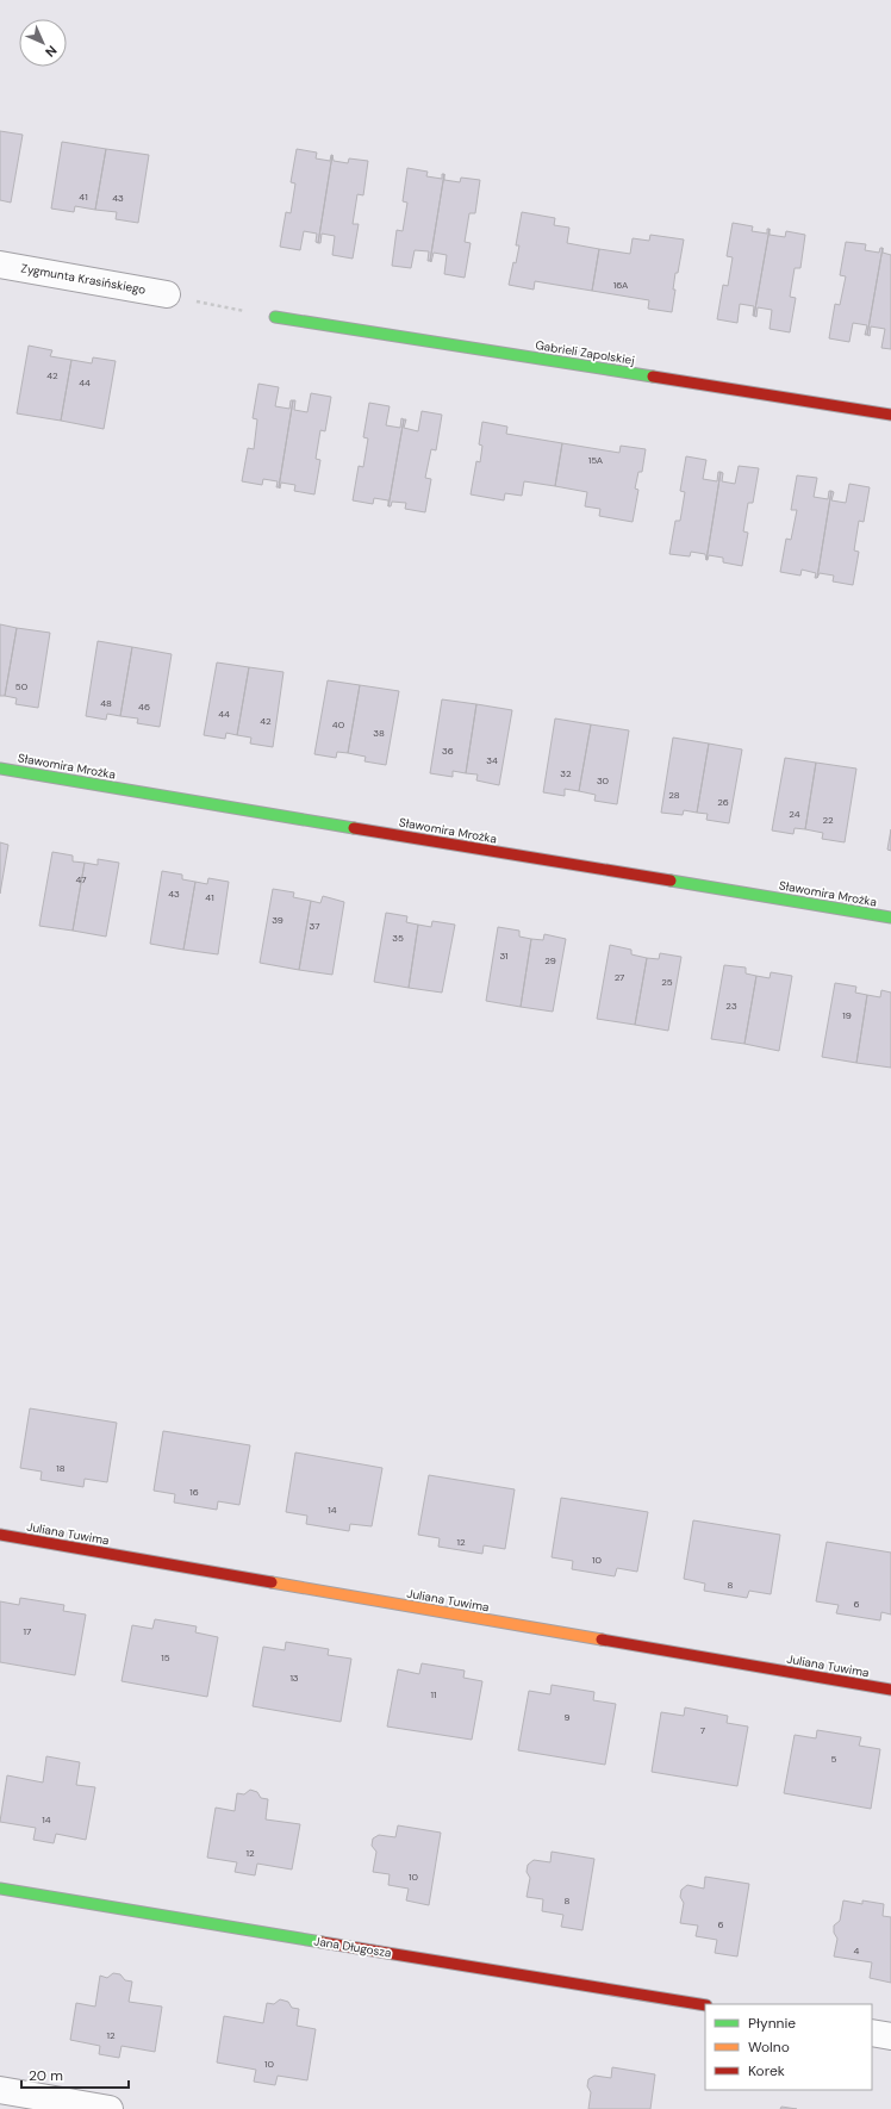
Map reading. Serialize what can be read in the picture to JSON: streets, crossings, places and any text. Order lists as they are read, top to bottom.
{
  "streets": {
    "street": [
      "Zygmunta Krasińskiego",
      "Gabrieli Zapolskiej",
      "Sławomira Mrożka",
      "Juliana Tuwima",
      "Jana Długosza"
    ]
  },
  "house_numbers": [
    "41",
    "43",
    "16A",
    "42",
    "44",
    "15A",
    "50",
    "48",
    "46",
    "44",
    "42",
    "40",
    "38",
    "36",
    "34",
    "32",
    "30",
    "28",
    "26",
    "24",
    "22",
    "47",
    "43",
    "41",
    "39",
    "37",
    "35",
    "31",
    "29",
    "27",
    "25",
    "23",
    "19",
    "18",
    "16",
    "14",
    "12",
    "10",
    "8",
    "6",
    "17",
    "15",
    "13",
    "11",
    "9",
    "7",
    "5",
    "14",
    "12",
    "10",
    "8",
    "6",
    "4",
    "12",
    "10"
  ],
  "legend": ["Płynnie", "Wolno", "Korek"],
  "scale_bar": "20 m",
  "north": "bottom right"
}
